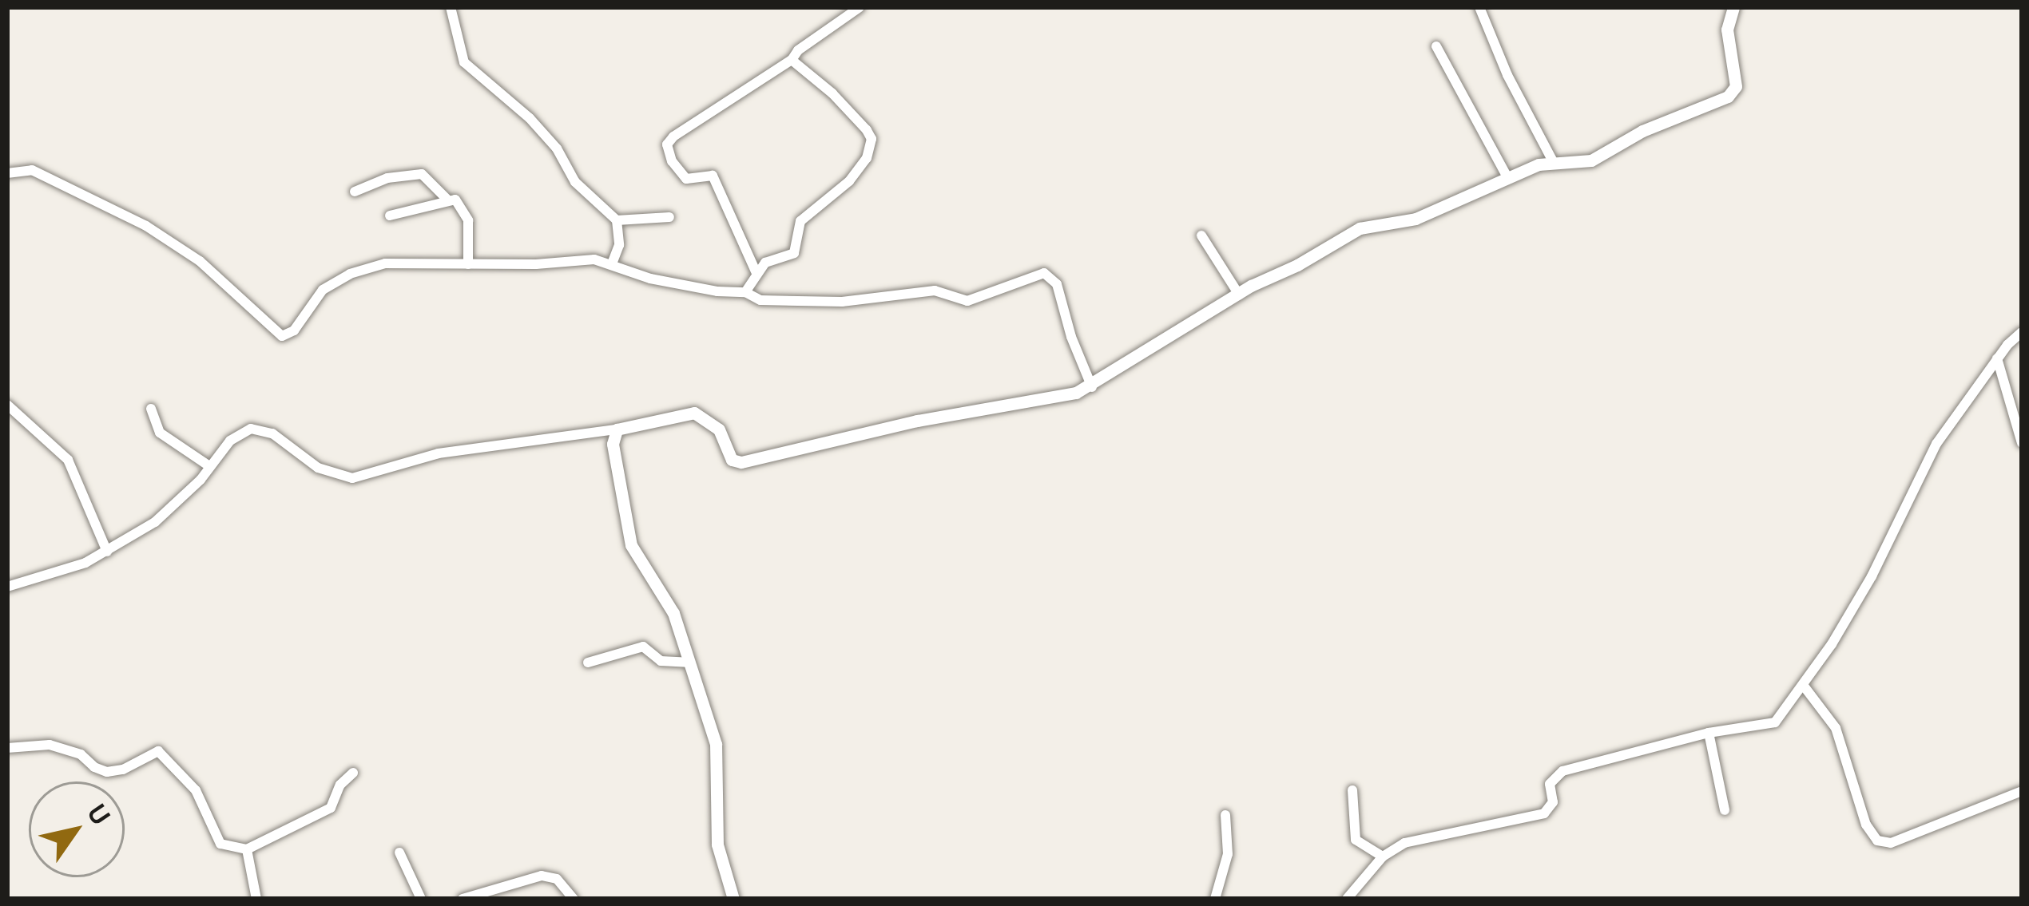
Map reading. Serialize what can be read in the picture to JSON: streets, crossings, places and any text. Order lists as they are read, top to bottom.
{
  "north": "top right"
}
